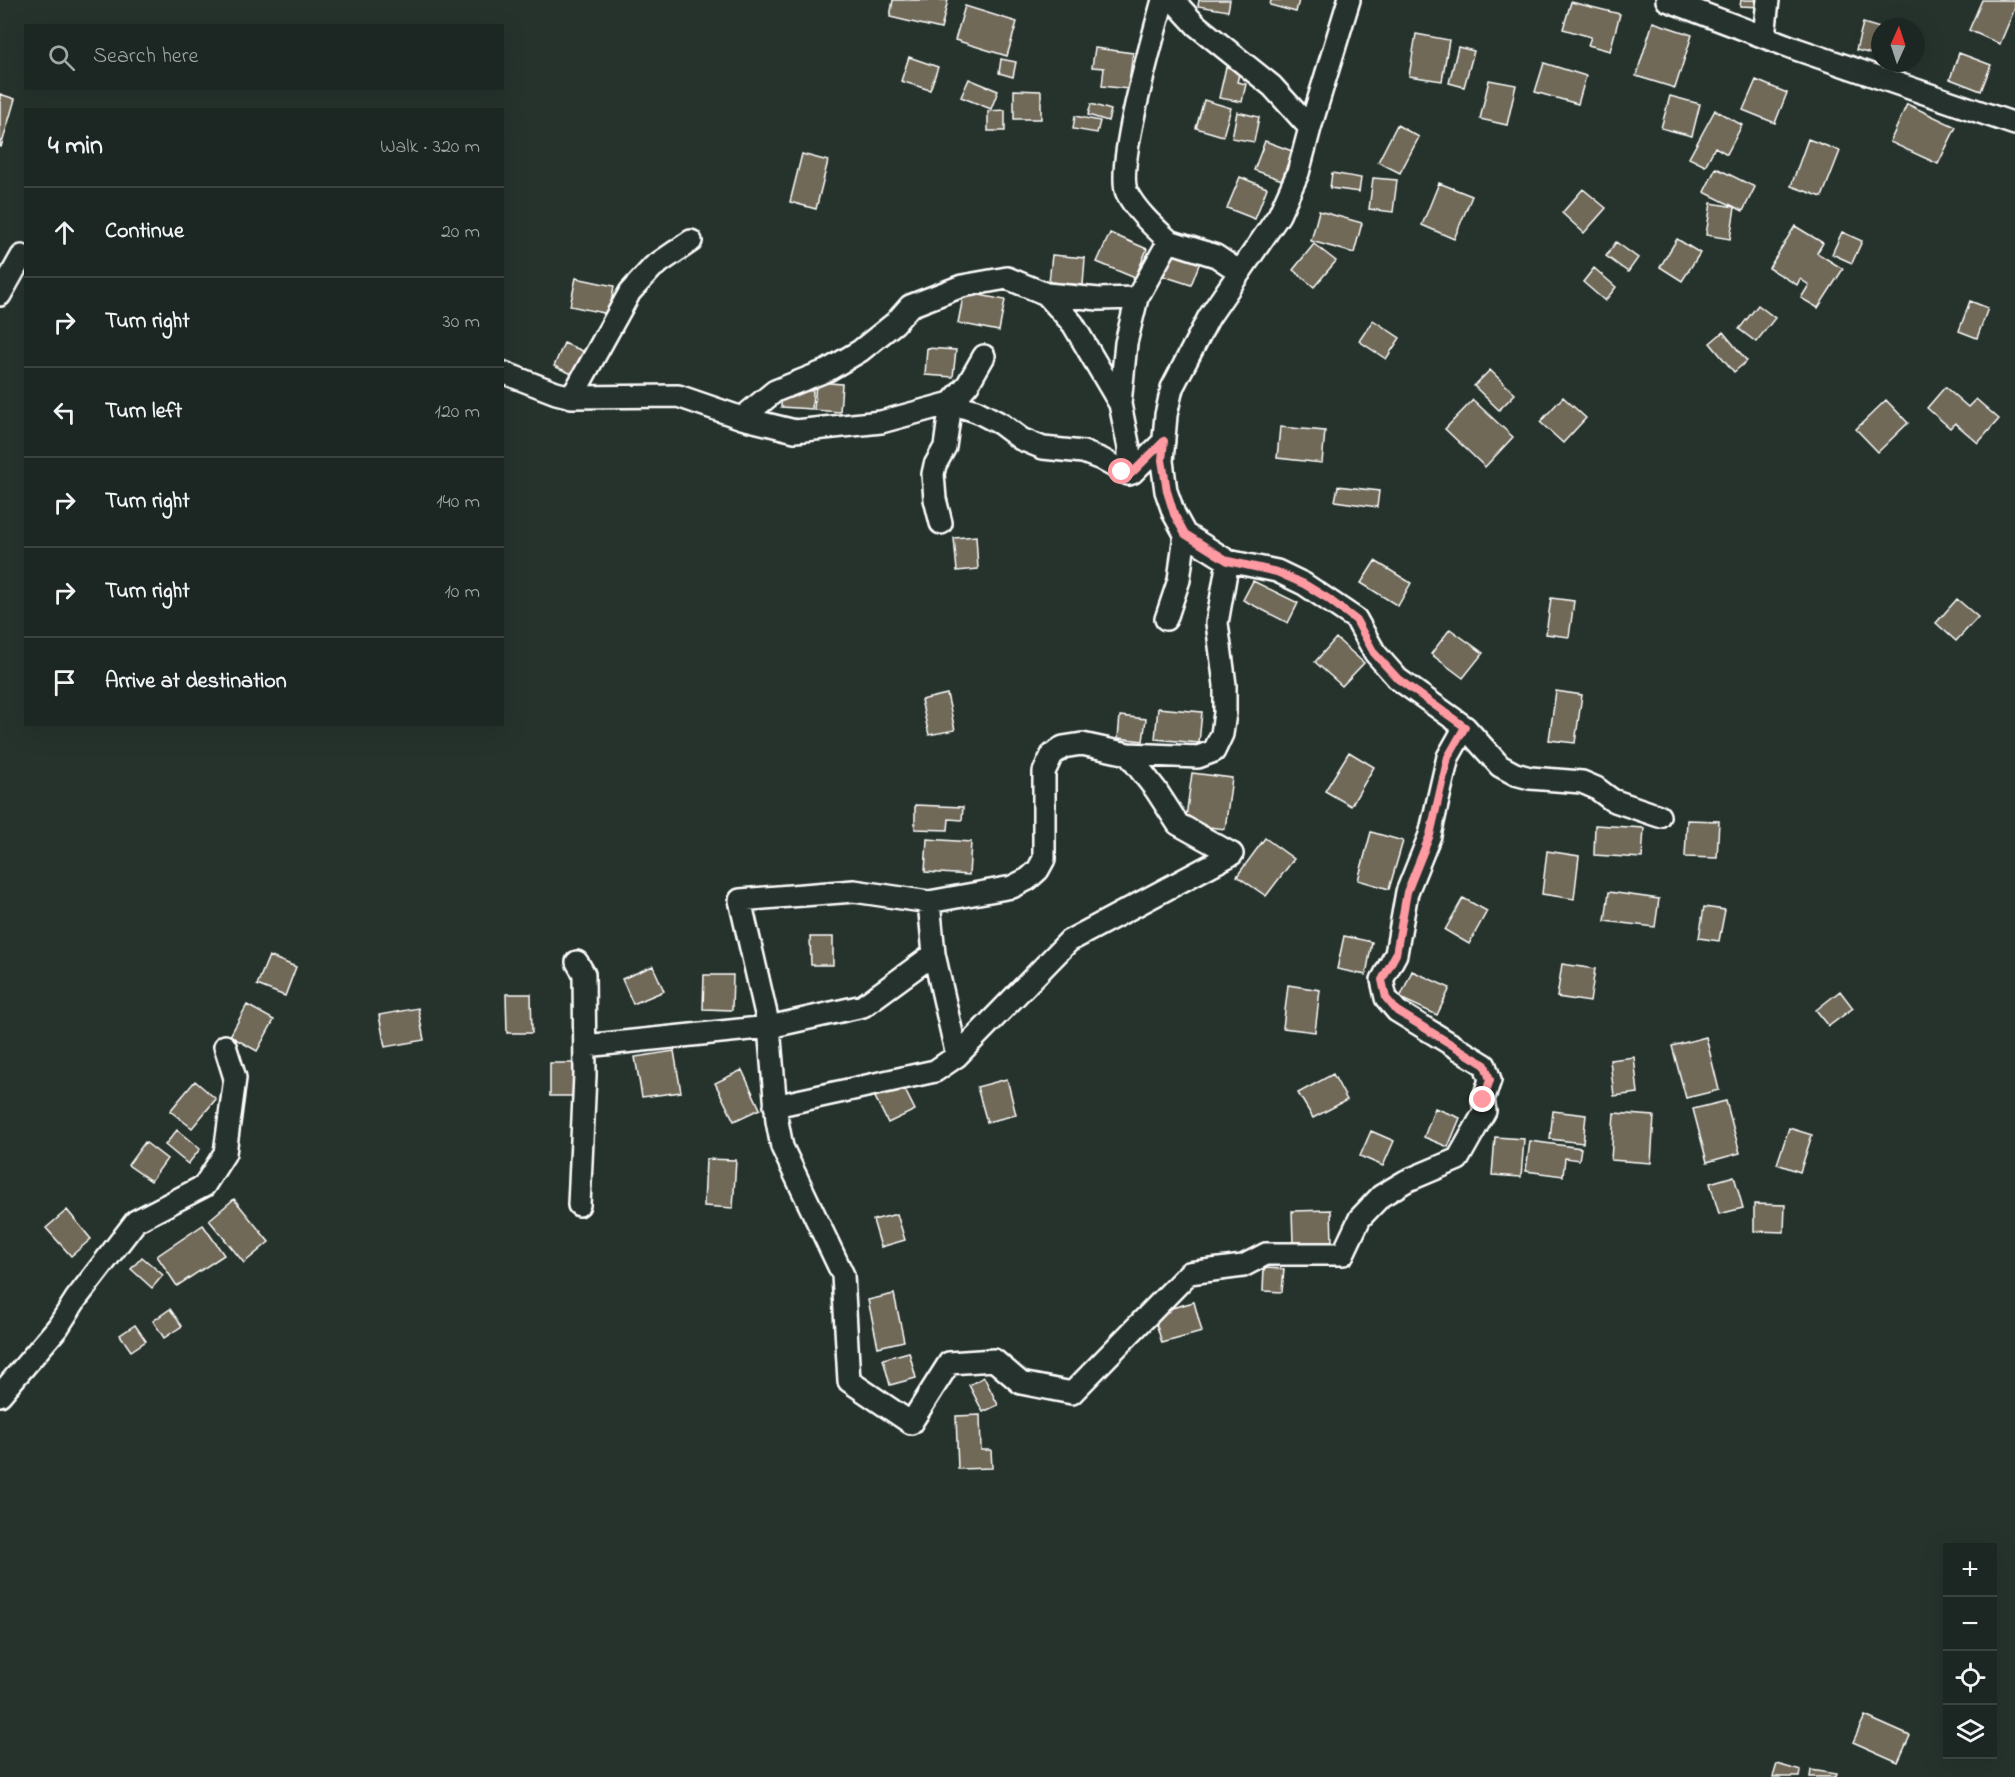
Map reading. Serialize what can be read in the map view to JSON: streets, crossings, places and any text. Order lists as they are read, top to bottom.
{
  "north": "top",
  "page": {
    "search": "Search here",
    "heading": ["4 min", "Walk · 320 m"],
    "list": [
      ["Continue", "20 m"],
      ["Turn right", "30 m"],
      ["Turn left", "120 m"],
      ["Turn right", "140 m"],
      ["Turn right", "10 m"],
      "Arrive at destination"
    ],
    "map_buttons": ["+", "−"]
  }
}
